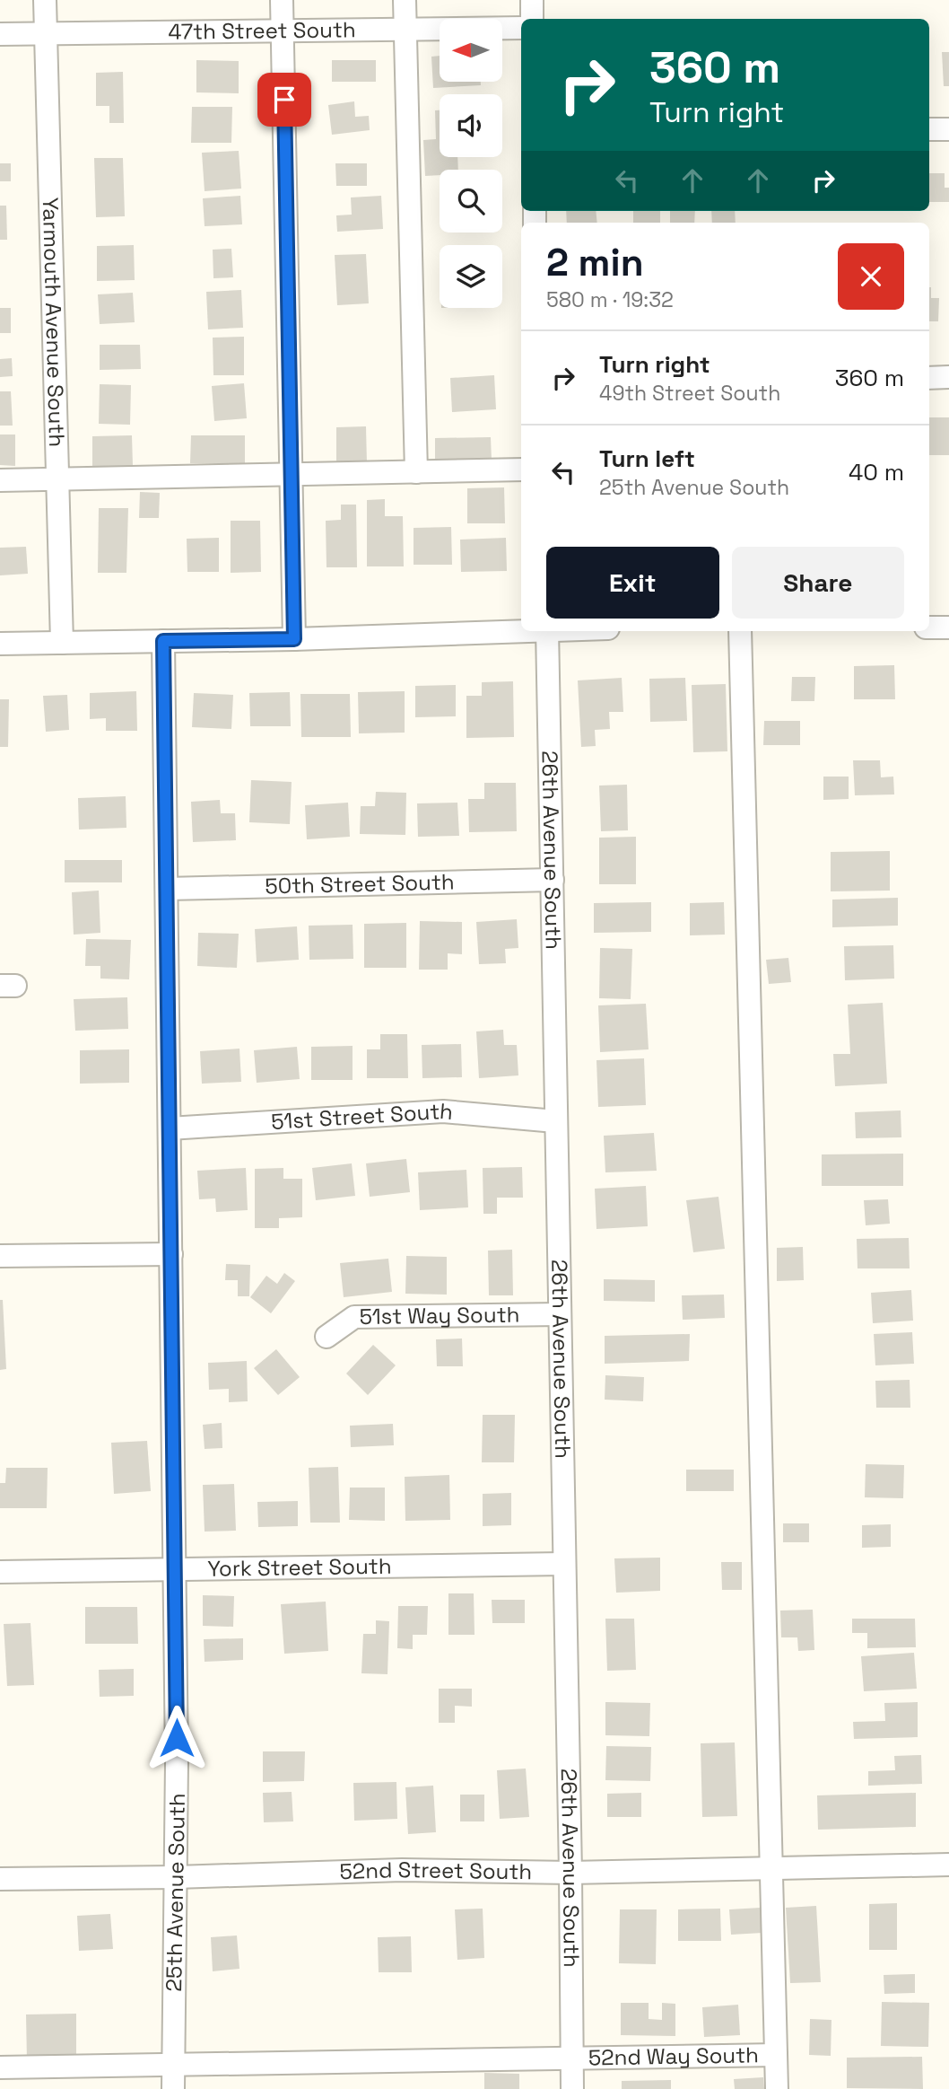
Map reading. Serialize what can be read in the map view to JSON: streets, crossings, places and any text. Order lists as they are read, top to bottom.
{
  "streets": {
    "street": [
      "47th Street South",
      "Yarmouth Avenue South",
      "26th Avenue South",
      "50th Street South",
      "51st Street South",
      "51st Way South",
      "York Street South",
      "52nd Street South",
      "25th Avenue South",
      "52nd Way South"
    ]
  },
  "crossings": [
    ["47th Street South", "Yarmouth Avenue South"],
    ["26th Avenue South", "50th Street South"],
    ["26th Avenue South", "51st Street South"],
    ["26th Avenue South", "51st Way South"],
    ["26th Avenue South", "York Street South"],
    ["26th Avenue South", "52nd Street South"],
    ["26th Avenue South", "52nd Way South"],
    ["50th Street South", "25th Avenue South"],
    ["51st Street South", "25th Avenue South"],
    ["York Street South", "25th Avenue South"],
    ["52nd Street South", "25th Avenue South"],
    ["25th Avenue South", "52nd Way South"]
  ],
  "north": "left",
  "page": {
    "turn": ["360 m", "Turn right"],
    "heading": ["2 min", "580 m · 19:32"],
    "list": [
      {
        "name": "Turn right",
        "note": "49th Street South",
        "value": "360 m"
      },
      {
        "name": "Turn left",
        "note": "25th Avenue South",
        "value": "40 m"
      }
    ],
    "buttons": ["Exit", "Share"]
  }
}
